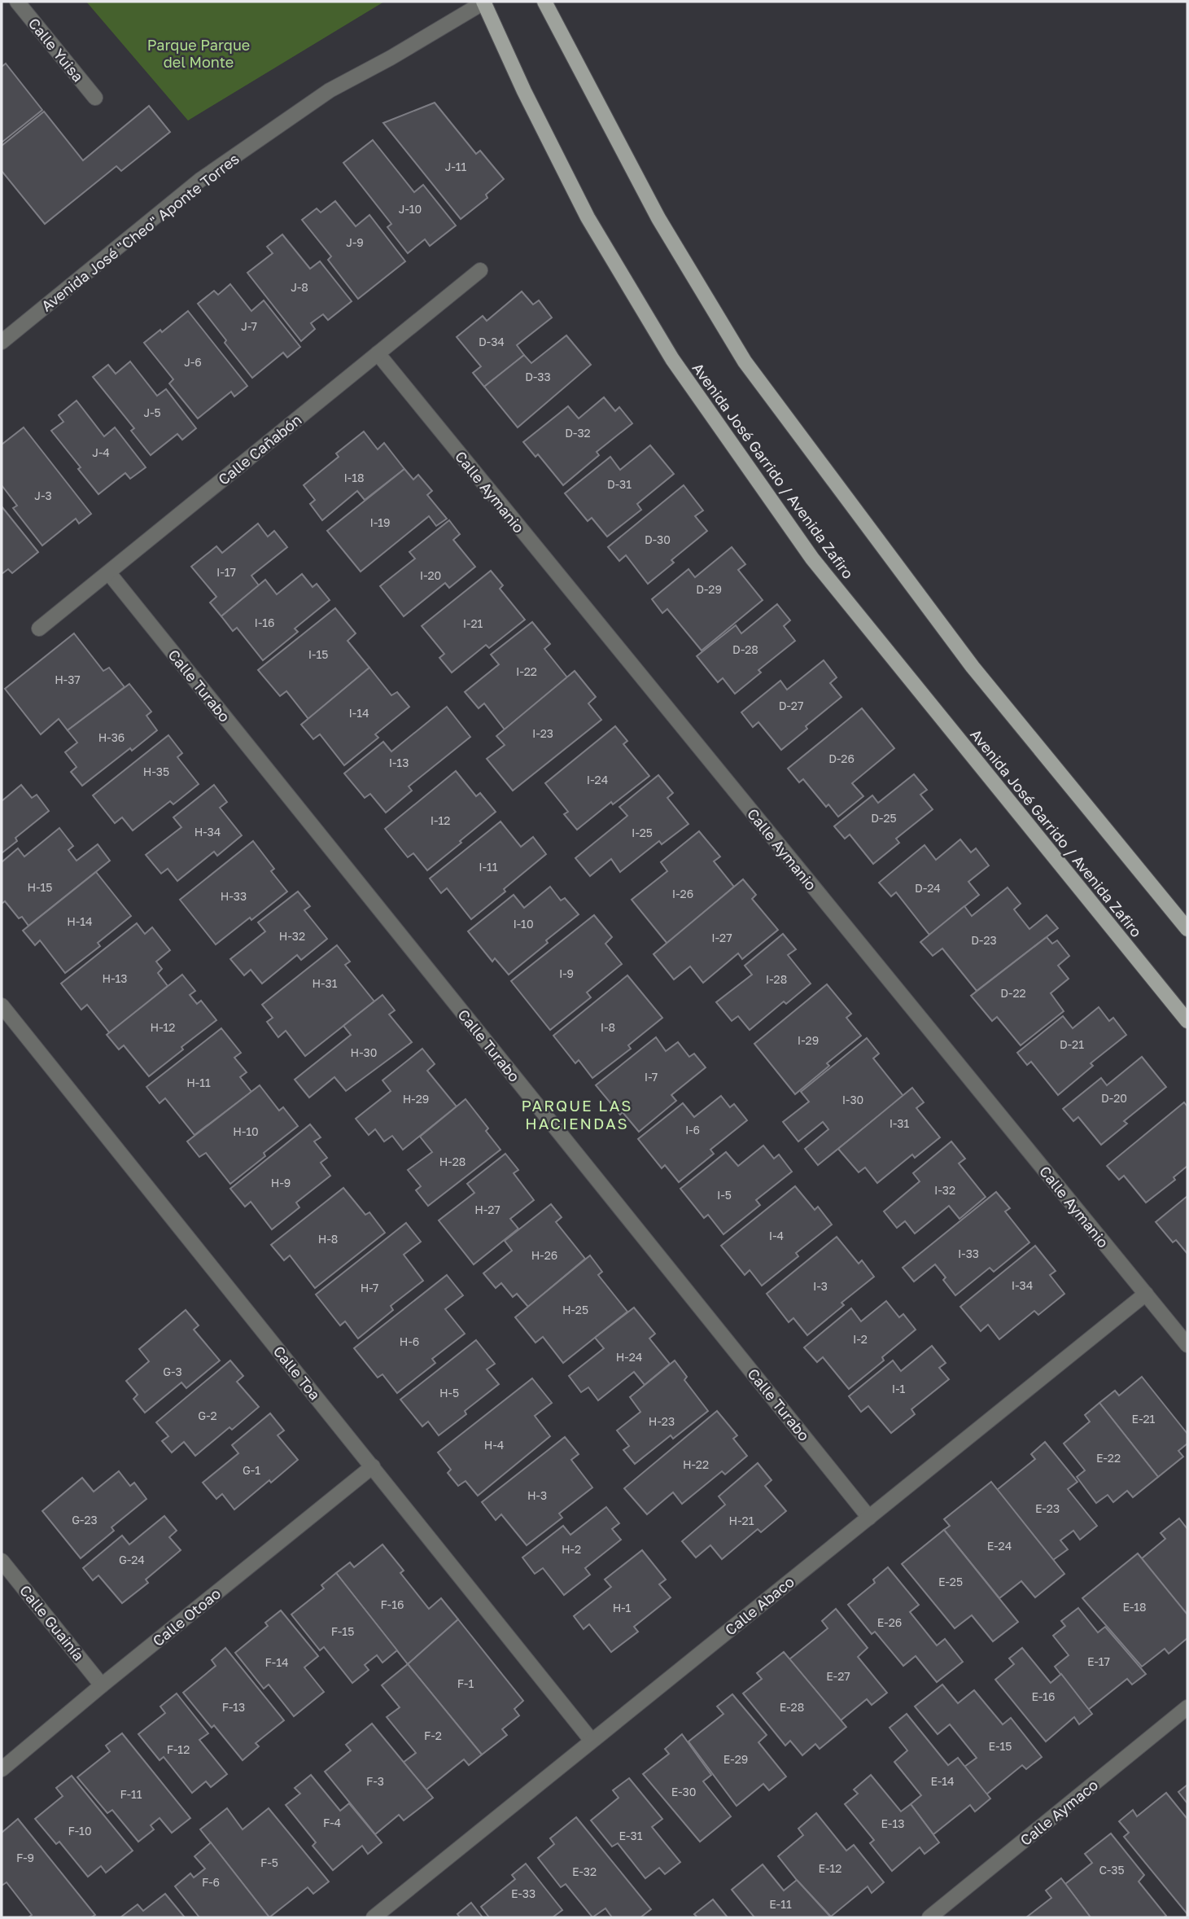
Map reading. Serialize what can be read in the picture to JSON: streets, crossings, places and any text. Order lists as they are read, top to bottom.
{
  "streets": {
    "main road": ["Avenida José Garrido / Avenida Zafiro"],
    "street": [
      "Calle Yuisa",
      "Avenida José \"Cheo\" Aponte Torres",
      "Calle Cañabón",
      "Calle Aymanio",
      "Calle Turabo",
      "Calle Toa",
      "Calle Abaco",
      "Calle Otoao",
      "Calle Guainía",
      "Calle Aymaco"
    ]
  },
  "crossings": [
    ["Avenida José \"Cheo\" Aponte Torres", "Avenida José Garrido / Avenida Zafiro"],
    ["Calle Cañabón", "Calle Aymanio"],
    ["Calle Cañabón", "Calle Turabo"],
    ["Calle Aymanio", "Calle Abaco"],
    ["Calle Turabo", "Calle Abaco"],
    ["Calle Toa", "Calle Abaco"],
    ["Calle Toa", "Calle Otoao"],
    ["Calle Otoao", "Calle Guainía"]
  ],
  "districts": ["PARQUE LAS HACIENDAS"],
  "parks": ["Parque Parque del Monte"],
  "house_numbers": [
    "J-11",
    "J-10",
    "J-9",
    "J-8",
    "J-7",
    "D-34",
    "J-6",
    "D-33",
    "J-5",
    "D-32",
    "J-4",
    "I-18",
    "D-31",
    "J-3",
    "I-19",
    "D-30",
    "I-17",
    "I-20",
    "D-29",
    "I-16",
    "I-21",
    "D-28",
    "I-15",
    "I-22",
    "H-37",
    "D-27",
    "I-14",
    "I-23",
    "H-36",
    "D-26",
    "I-13",
    "H-35",
    "I-24",
    "D-25",
    "I-12",
    "H-34",
    "I-25",
    "I-11",
    "H-15",
    "D-24",
    "I-26",
    "H-33",
    "H-14",
    "I-10",
    "H-32",
    "I-27",
    "D-23",
    "I-9",
    "H-13",
    "I-28",
    "H-31",
    "D-22",
    "H-12",
    "I-8",
    "I-29",
    "D-21",
    "H-30",
    "I-7",
    "H-11",
    "D-20",
    "H-29",
    "I-30",
    "I-31",
    "I-6",
    "H-10",
    "H-28",
    "H-9",
    "I-32",
    "I-5",
    "H-27",
    "I-4",
    "H-8",
    "I-33",
    "H-26",
    "I-34",
    "I-3",
    "H-7",
    "H-25",
    "I-2",
    "H-6",
    "H-24",
    "G-3",
    "I-1",
    "H-5",
    "G-2",
    "E-21",
    "H-23",
    "H-4",
    "E-22",
    "H-22",
    "G-1",
    "H-3",
    "E-23",
    "G-23",
    "H-21",
    "E-24",
    "H-2",
    "G-24",
    "E-25",
    "F-16",
    "E-18",
    "H-1",
    "E-26",
    "F-15",
    "E-17",
    "F-14",
    "E-27",
    "F-1",
    "E-16",
    "F-13",
    "E-28",
    "F-2",
    "E-15",
    "F-12",
    "E-29",
    "F-3",
    "E-14",
    "E-30",
    "F-11",
    "F-4",
    "E-13",
    "F-10",
    "E-31",
    "F-9",
    "F-5",
    "E-12",
    "C-35",
    "E-32",
    "F-6",
    "E-33",
    "E-11"
  ]
}
